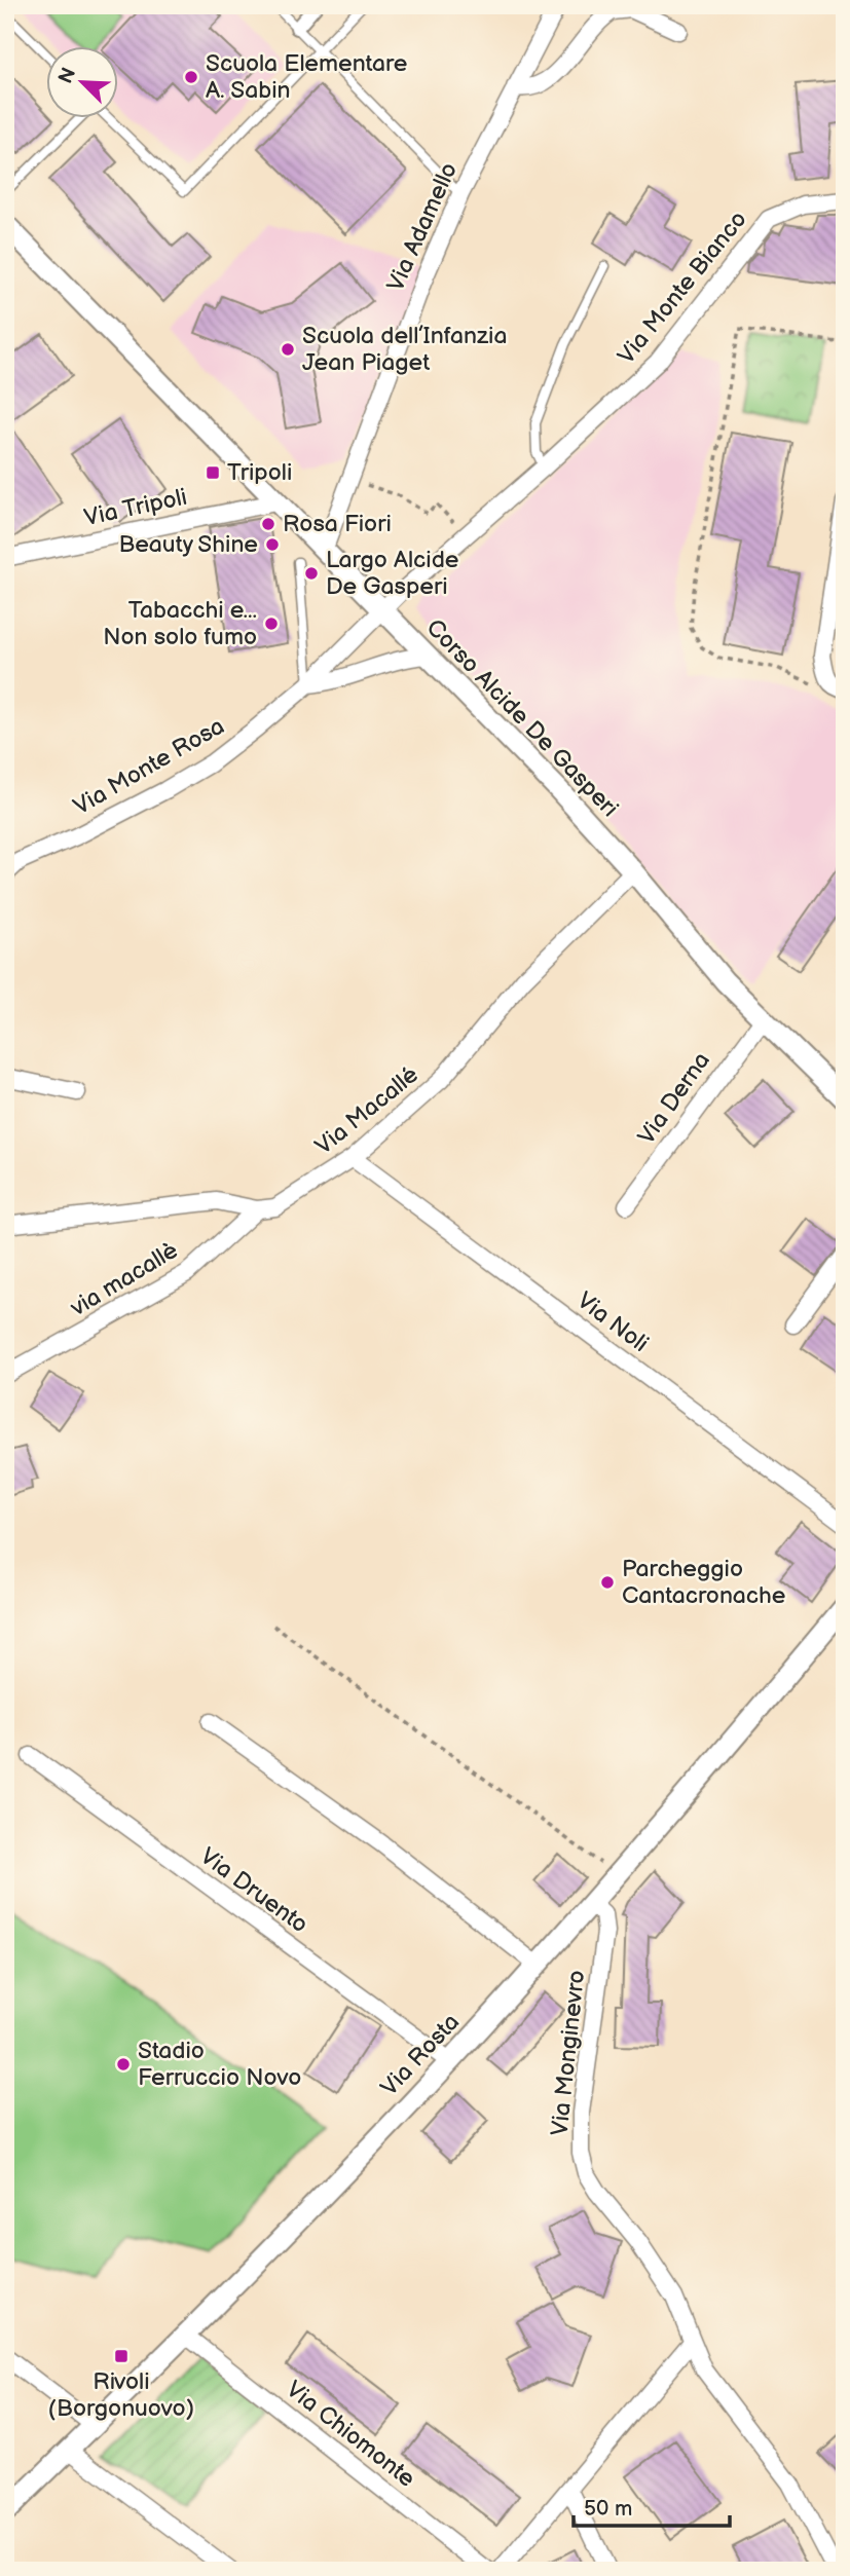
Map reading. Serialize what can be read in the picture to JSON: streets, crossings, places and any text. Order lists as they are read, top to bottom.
{
  "streets": {
    "street": [
      "Via Adamello",
      "Via Monte Bianco",
      "Via Tripoli",
      "Corso Alcide De Gasperi",
      "Via Monte Rosa",
      "Via Derna",
      "Via Macallé",
      "via macallè",
      "Via Noli",
      "Via Druento",
      "Via Monginevro",
      "Via Rosta",
      "Via Chiomonte"
    ]
  },
  "crossings": [
    ["Via Adamello", "Corso Alcide De Gasperi"],
    ["Via Monte Bianco", "Corso Alcide De Gasperi"],
    ["Via Tripoli", "Corso Alcide De Gasperi"],
    ["Corso Alcide De Gasperi", "Via Derna"],
    ["Corso Alcide De Gasperi", "Via Macallé"],
    ["Via Macallé", "via macallè"],
    ["Via Macallé", "Via Noli"],
    ["Via Druento", "Via Rosta"],
    ["Via Monginevro", "Via Rosta"],
    ["Via Rosta", "Via Chiomonte"]
  ],
  "places": {
    "other": [
      "Scuola Elementare A. Sabin",
      "Scuola dell’Infanzia Jean Piaget",
      "Rosa Fiori",
      "Beauty Shine",
      "Largo Alcide De Gasperi",
      "Tabacchi e... Non solo fumo",
      "Parcheggio Cantacronache",
      "Stadio Ferruccio Novo"
    ],
    "transit": ["Tripoli", "Rivoli (Borgonuovo)"]
  },
  "scale_bar": "50 m",
  "north": "top left"
}
